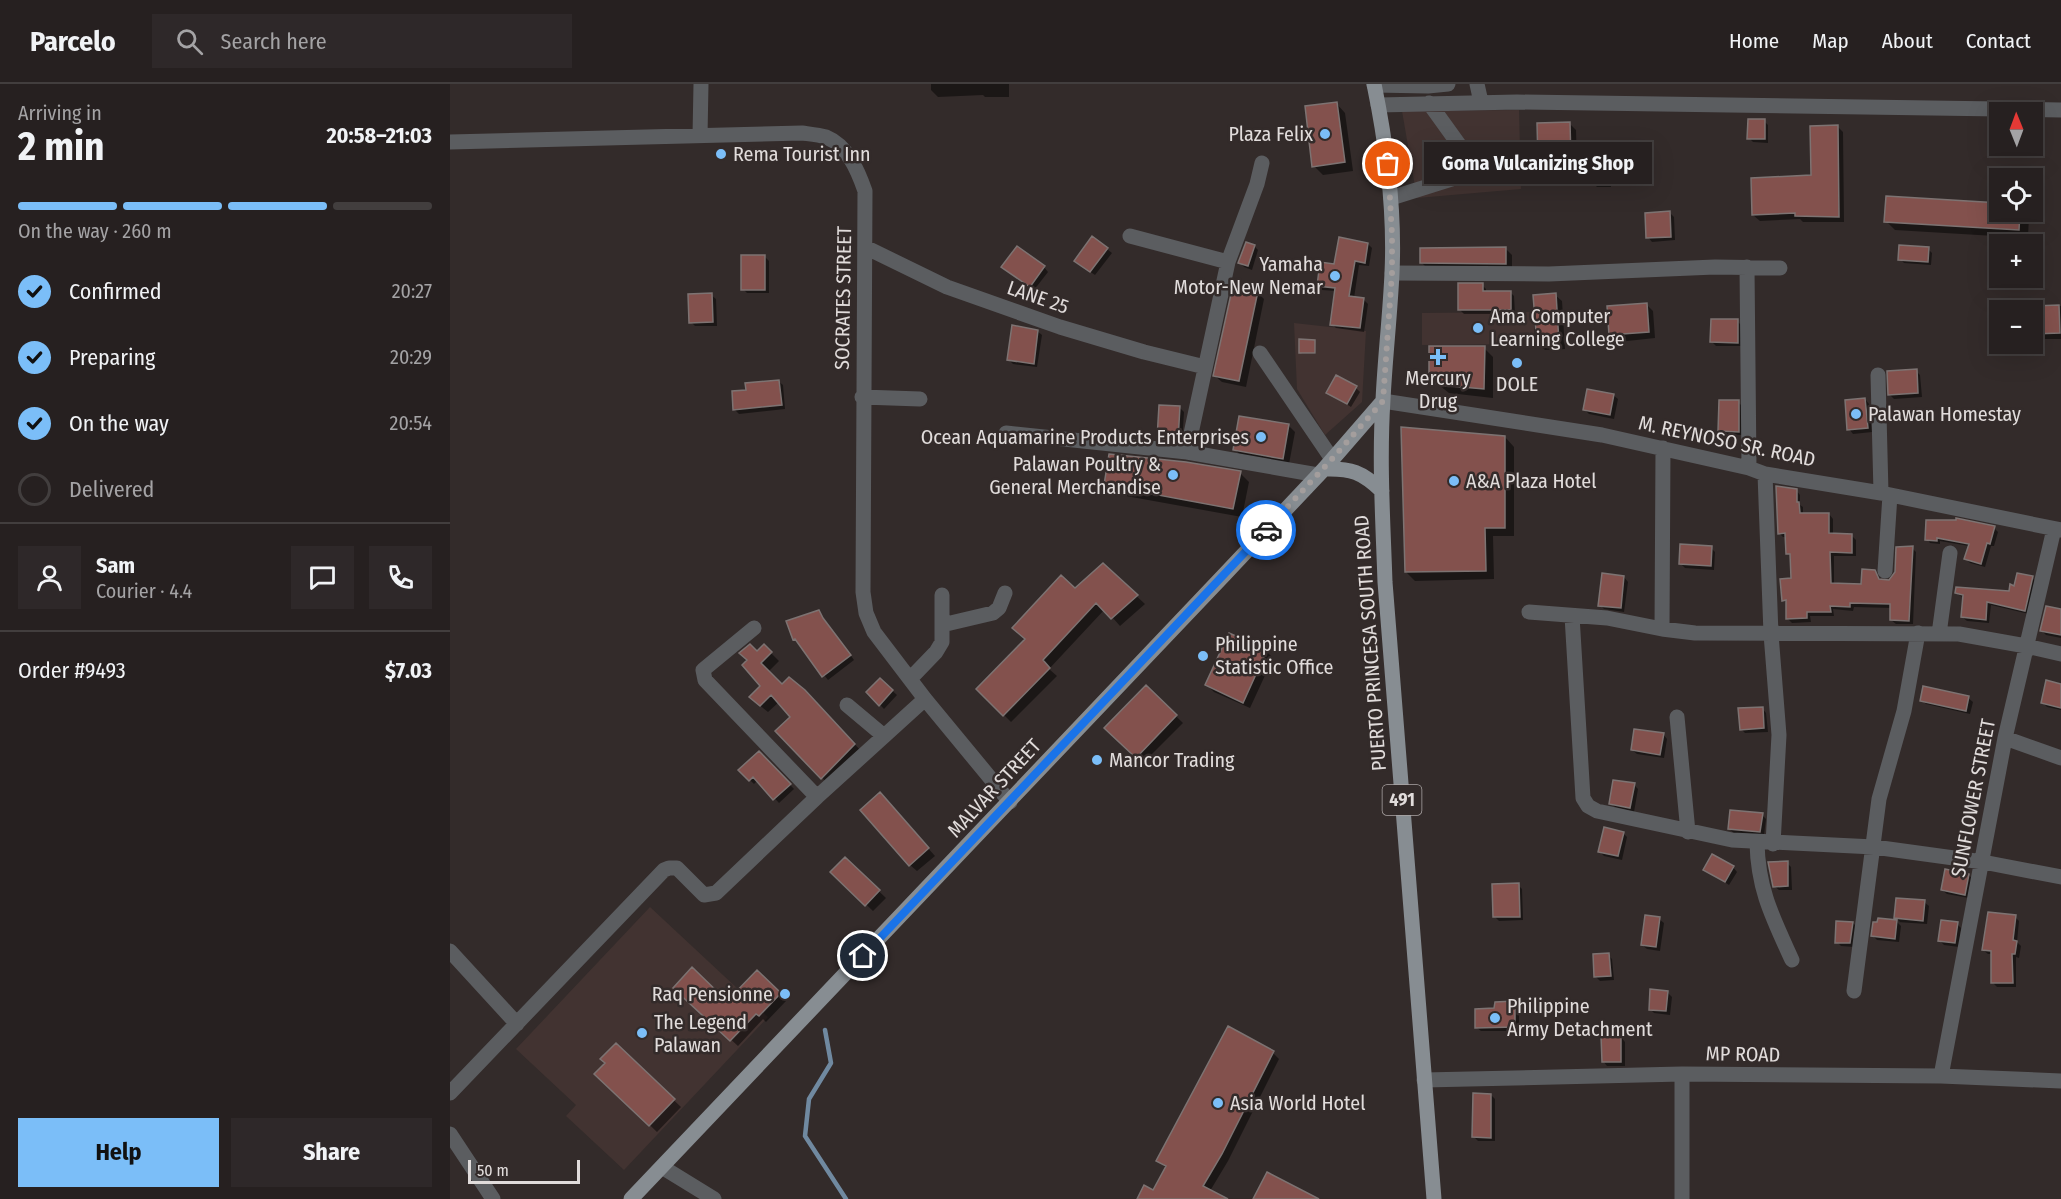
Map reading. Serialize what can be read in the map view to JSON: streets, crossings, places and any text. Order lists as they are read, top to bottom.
{
  "streets": {
    "main road": ["PUERTO PRINCESA SOUTH ROAD", "MALVAR STREET", "491"],
    "street": [
      "LANE 25",
      "SOCRATES STREET",
      "M. REYNOSO SR. ROAD",
      "SUNFLOWER STREET",
      "MP ROAD"
    ]
  },
  "crossings": [
    ["LANE 25", "SOCRATES STREET"],
    ["SOCRATES STREET", "MALVAR STREET"],
    ["M. REYNOSO SR. ROAD", "PUERTO PRINCESA SOUTH ROAD"],
    ["M. REYNOSO SR. ROAD", "MALVAR STREET"],
    ["M. REYNOSO SR. ROAD", "SUNFLOWER STREET"],
    ["PUERTO PRINCESA SOUTH ROAD", "MALVAR STREET"],
    ["PUERTO PRINCESA SOUTH ROAD", "MP ROAD"],
    ["SUNFLOWER STREET", "MP ROAD"]
  ],
  "places": {
    "other": [
      "Plaza Felix",
      "Rema Tourist Inn",
      "Goma Vulcanizing Shop",
      "Yamaha Motor-New Nemar",
      "Ama Computer Learning College",
      "DOLE",
      "Palawan Homestay",
      "Ocean Aquamarine Products Enterprises",
      "Palawan Poultry & General Merchandise",
      "A&A Plaza Hotel",
      "Philippine Statistic Office",
      "Mancor Trading",
      "Raq Pensionne",
      "Philippine Army Detachment",
      "The Legend Palawan",
      "Asia World Hotel"
    ],
    "health": ["Mercury Drug"]
  },
  "scale_bar": "50 m",
  "north": "top",
  "page": {
    "header": "Parcelo",
    "search": "Search here",
    "nav": [
      "Home",
      "Map",
      "About",
      "Contact"
    ],
    "heading": ["2 min", "Arriving in", "20:58–21:03"],
    "panel": [
      "Sam",
      "Courier · 4.4",
      "Order #9493",
      "$7.03"
    ],
    "map_buttons": ["+", "−"],
    "bubble": "Goma Vulcanizing Shop",
    "bar": "On the way · 260 m",
    "list": [
      ["Confirmed", "20:27"],
      ["Preparing", "20:29"],
      ["On the way", "20:54"],
      "Delivered"
    ],
    "buttons": ["Help", "Share"],
    "scale": "50 m"
  }
}
